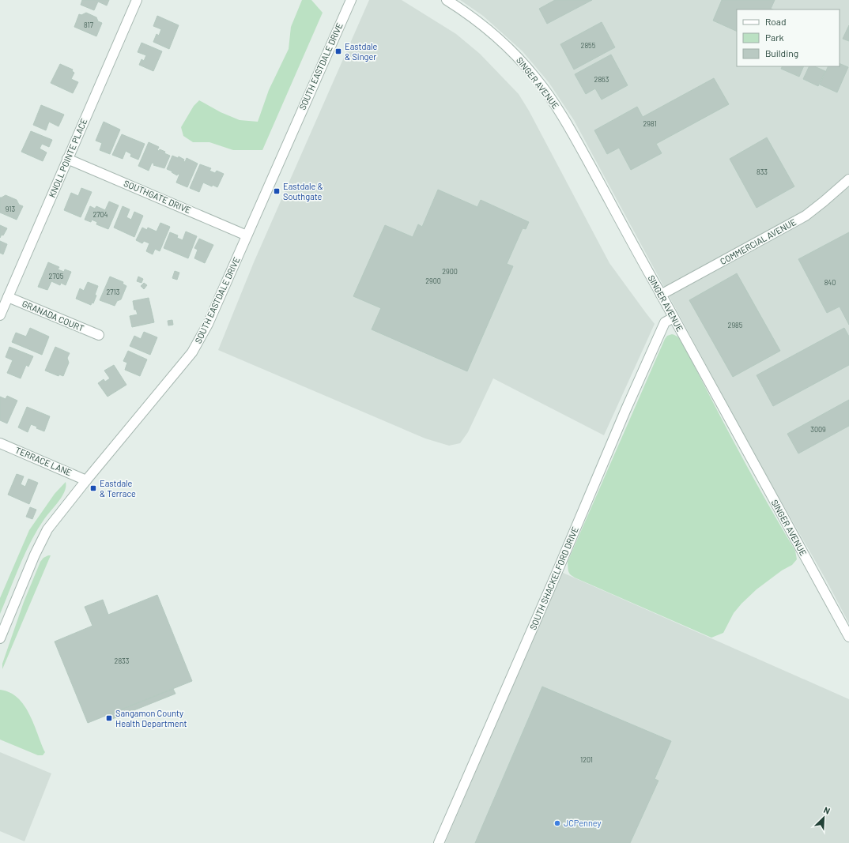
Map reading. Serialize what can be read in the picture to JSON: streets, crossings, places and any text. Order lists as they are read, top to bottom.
{
  "streets": {
    "street": [
      "SOUTH EASTDALE DRIVE",
      "SINGER AVENUE",
      "KNOLL POINTE PLACE",
      "SOUTHGATE DRIVE",
      "COMMERCIAL AVENUE",
      "GRANADA COURT",
      "TERRACE LANE",
      "SOUTH SHACKELFORD DRIVE"
    ]
  },
  "crossings": [
    ["SOUTH EASTDALE DRIVE", "SOUTHGATE DRIVE"],
    ["SOUTH EASTDALE DRIVE", "TERRACE LANE"],
    ["SINGER AVENUE", "COMMERCIAL AVENUE"],
    ["SINGER AVENUE", "SOUTH SHACKELFORD DRIVE"],
    ["KNOLL POINTE PLACE", "SOUTHGATE DRIVE"],
    ["KNOLL POINTE PLACE", "GRANADA COURT"]
  ],
  "places": {
    "transit": [
      "Eastdale & Singer",
      "Eastdale & Southgate",
      "Eastdale & Terrace",
      "Sangamon County Health Department"
    ],
    "other": ["JCPenney"]
  },
  "house_numbers": [
    "817",
    "2855",
    "2863",
    "2981",
    "833",
    "913",
    "2704",
    "2900",
    "2705",
    "2900",
    "840",
    "2713",
    "2985",
    "3009",
    "2833",
    "1201"
  ],
  "legend": ["Road", "Park", "Building"],
  "north": "top right"
}
